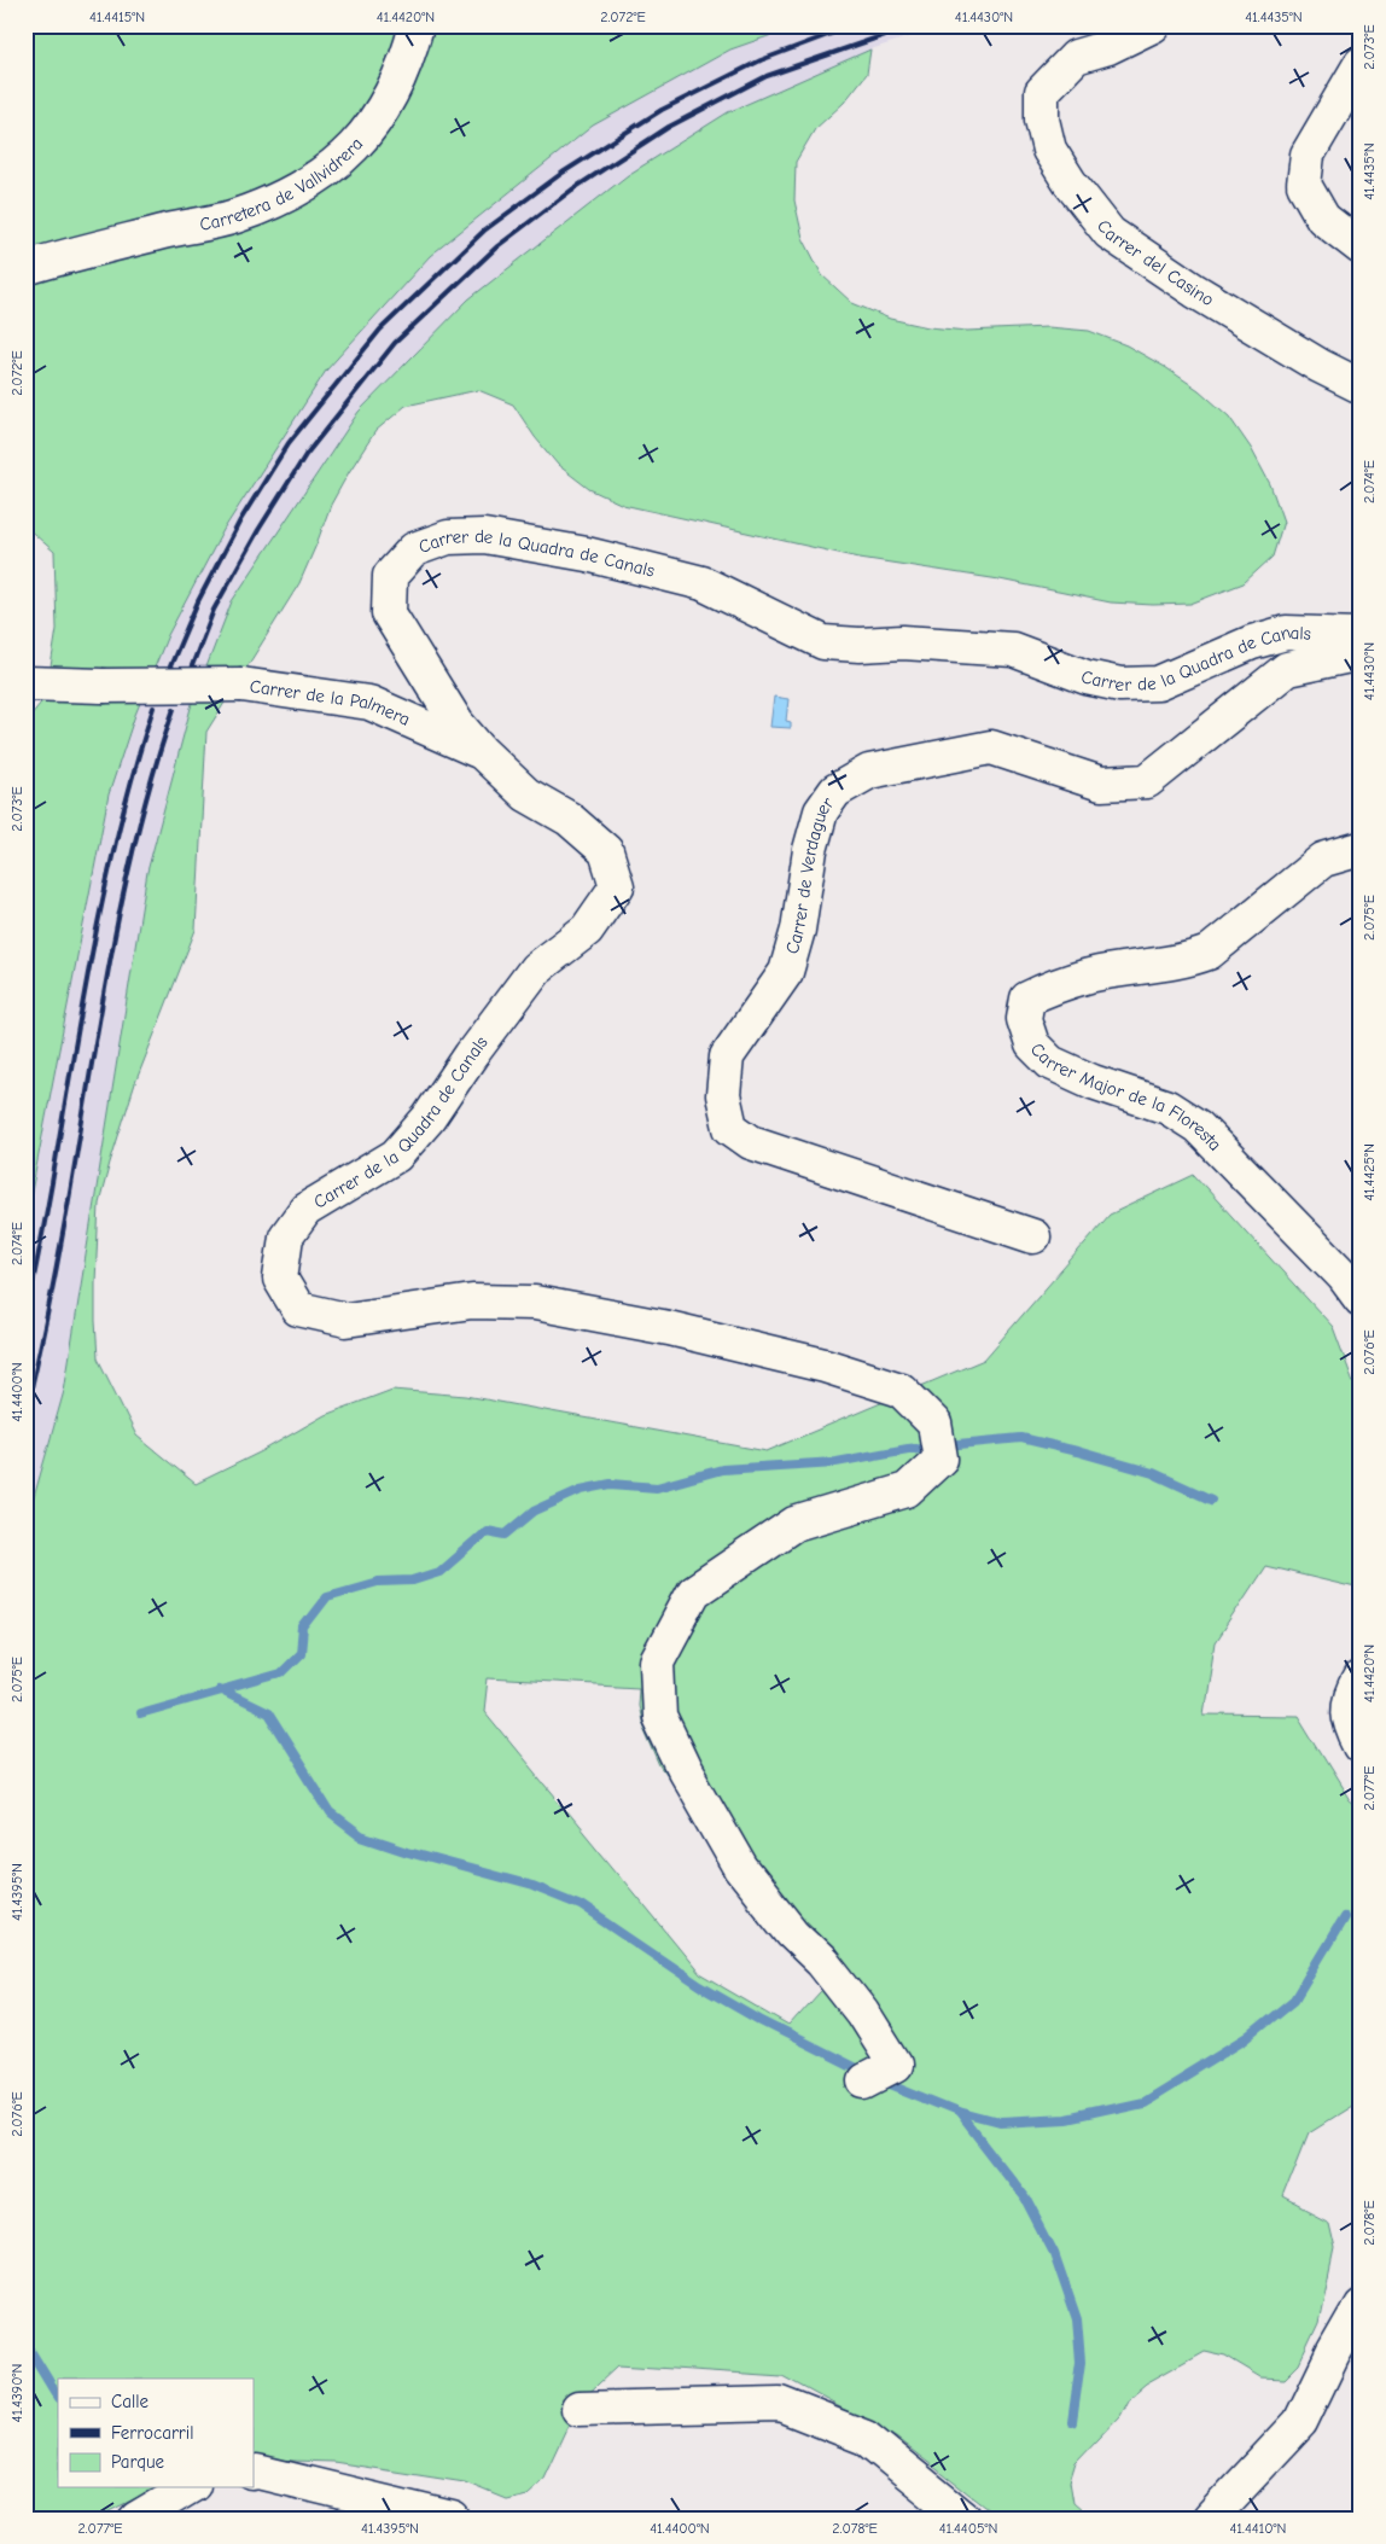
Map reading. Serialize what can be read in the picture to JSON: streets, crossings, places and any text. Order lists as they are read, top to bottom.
{
  "streets": {
    "street": [
      "Carretera de Vallvidrera",
      "Carrer del Casino",
      "Carrer de la Quadra de Canals",
      "Carrer de la Palmera",
      "Carrer de Verdaguer",
      "Carrer Major de la Floresta"
    ]
  },
  "crossings": [
    ["Carrer de la Quadra de Canals", "Carrer de la Palmera"]
  ],
  "legend": ["Calle", "Ferrocarril", "Parque"],
  "coordinates": [
    "41.4415°N",
    "41.4420°N",
    "2.072°E",
    "41.4430°N",
    "41.4435°N",
    "2.073°E",
    "2.074°E",
    "2.075°E",
    "41.4425°N",
    "2.076°E",
    "41.4400°N",
    "2.077°E",
    "41.4395°N",
    "2.078°E",
    "41.4390°N",
    "41.4405°N",
    "41.4410°N"
  ]
}
